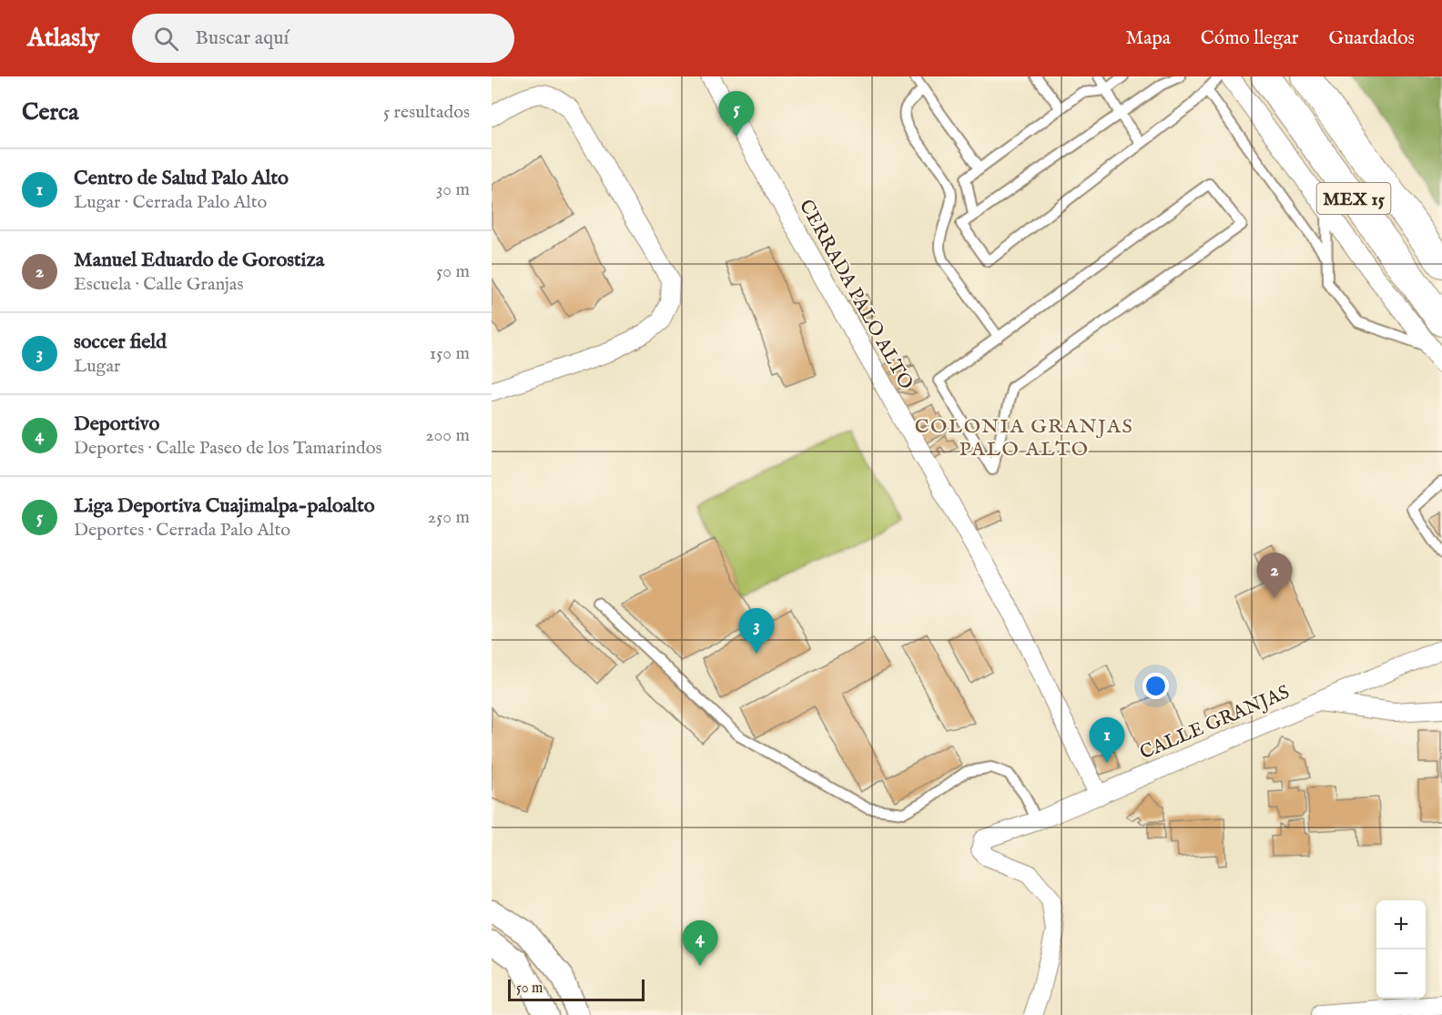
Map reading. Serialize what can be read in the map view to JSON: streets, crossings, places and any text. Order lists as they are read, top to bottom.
{
  "streets": {
    "main road": ["MEX 15"],
    "street": ["CERRADA PALO ALTO", "CALLE GRANJAS"]
  },
  "crossings": [
    ["CERRADA PALO ALTO", "CALLE GRANJAS"]
  ],
  "districts": ["COLONIA GRANJAS PALO ALTO"],
  "scale_bar": "50 m",
  "page": {
    "header": "Atlasly",
    "search": "Buscar aquí",
    "nav": ["Mapa", "Cómo llegar", "Guardados"],
    "heading": ["Cerca", "5 resultados"],
    "pins": [
      "5",
      "2",
      "3",
      "1",
      "4"
    ],
    "list": [
      {
        "mark": "1",
        "name": "Centro de Salud Palo Alto",
        "note": "Lugar · Cerrada Palo Alto",
        "value": "30 m"
      },
      {
        "mark": "2",
        "name": "Manuel Eduardo de Gorostiza",
        "note": "Escuela · Calle Granjas",
        "value": "50 m"
      },
      {
        "mark": "3",
        "name": "soccer field",
        "note": "Lugar",
        "value": "150 m"
      },
      {
        "mark": "4",
        "name": "Deportivo",
        "note": "Deportes · Calle Paseo de los Tamarindos",
        "value": "200 m"
      },
      {
        "mark": "5",
        "name": "Liga Deportiva Cuajimalpa-paloalto",
        "note": "Deportes · Cerrada Palo Alto",
        "value": "250 m"
      }
    ],
    "map_buttons": ["+", "−"],
    "scale": "50 m"
  }
}
